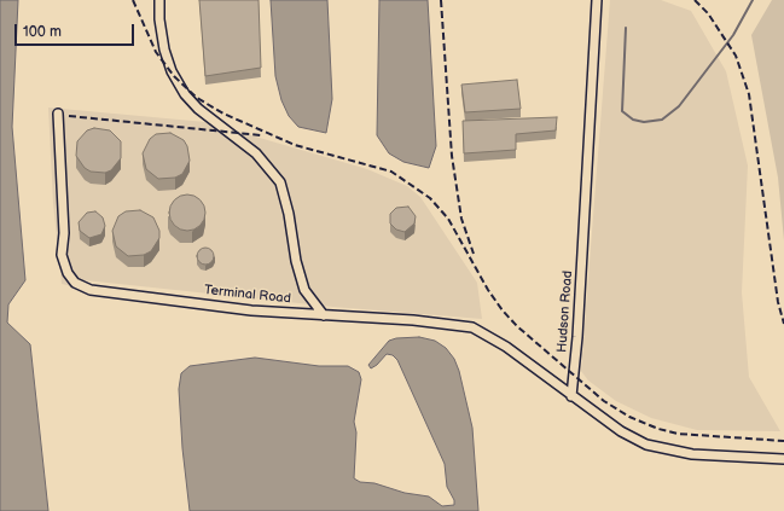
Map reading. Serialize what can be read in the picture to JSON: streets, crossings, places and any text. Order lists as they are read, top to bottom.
{
  "streets": {
    "street": ["Terminal Road", "Hudson Road"]
  },
  "crossings": [
    ["Terminal Road", "Hudson Road"]
  ],
  "scale_bar": "100 m"
}
